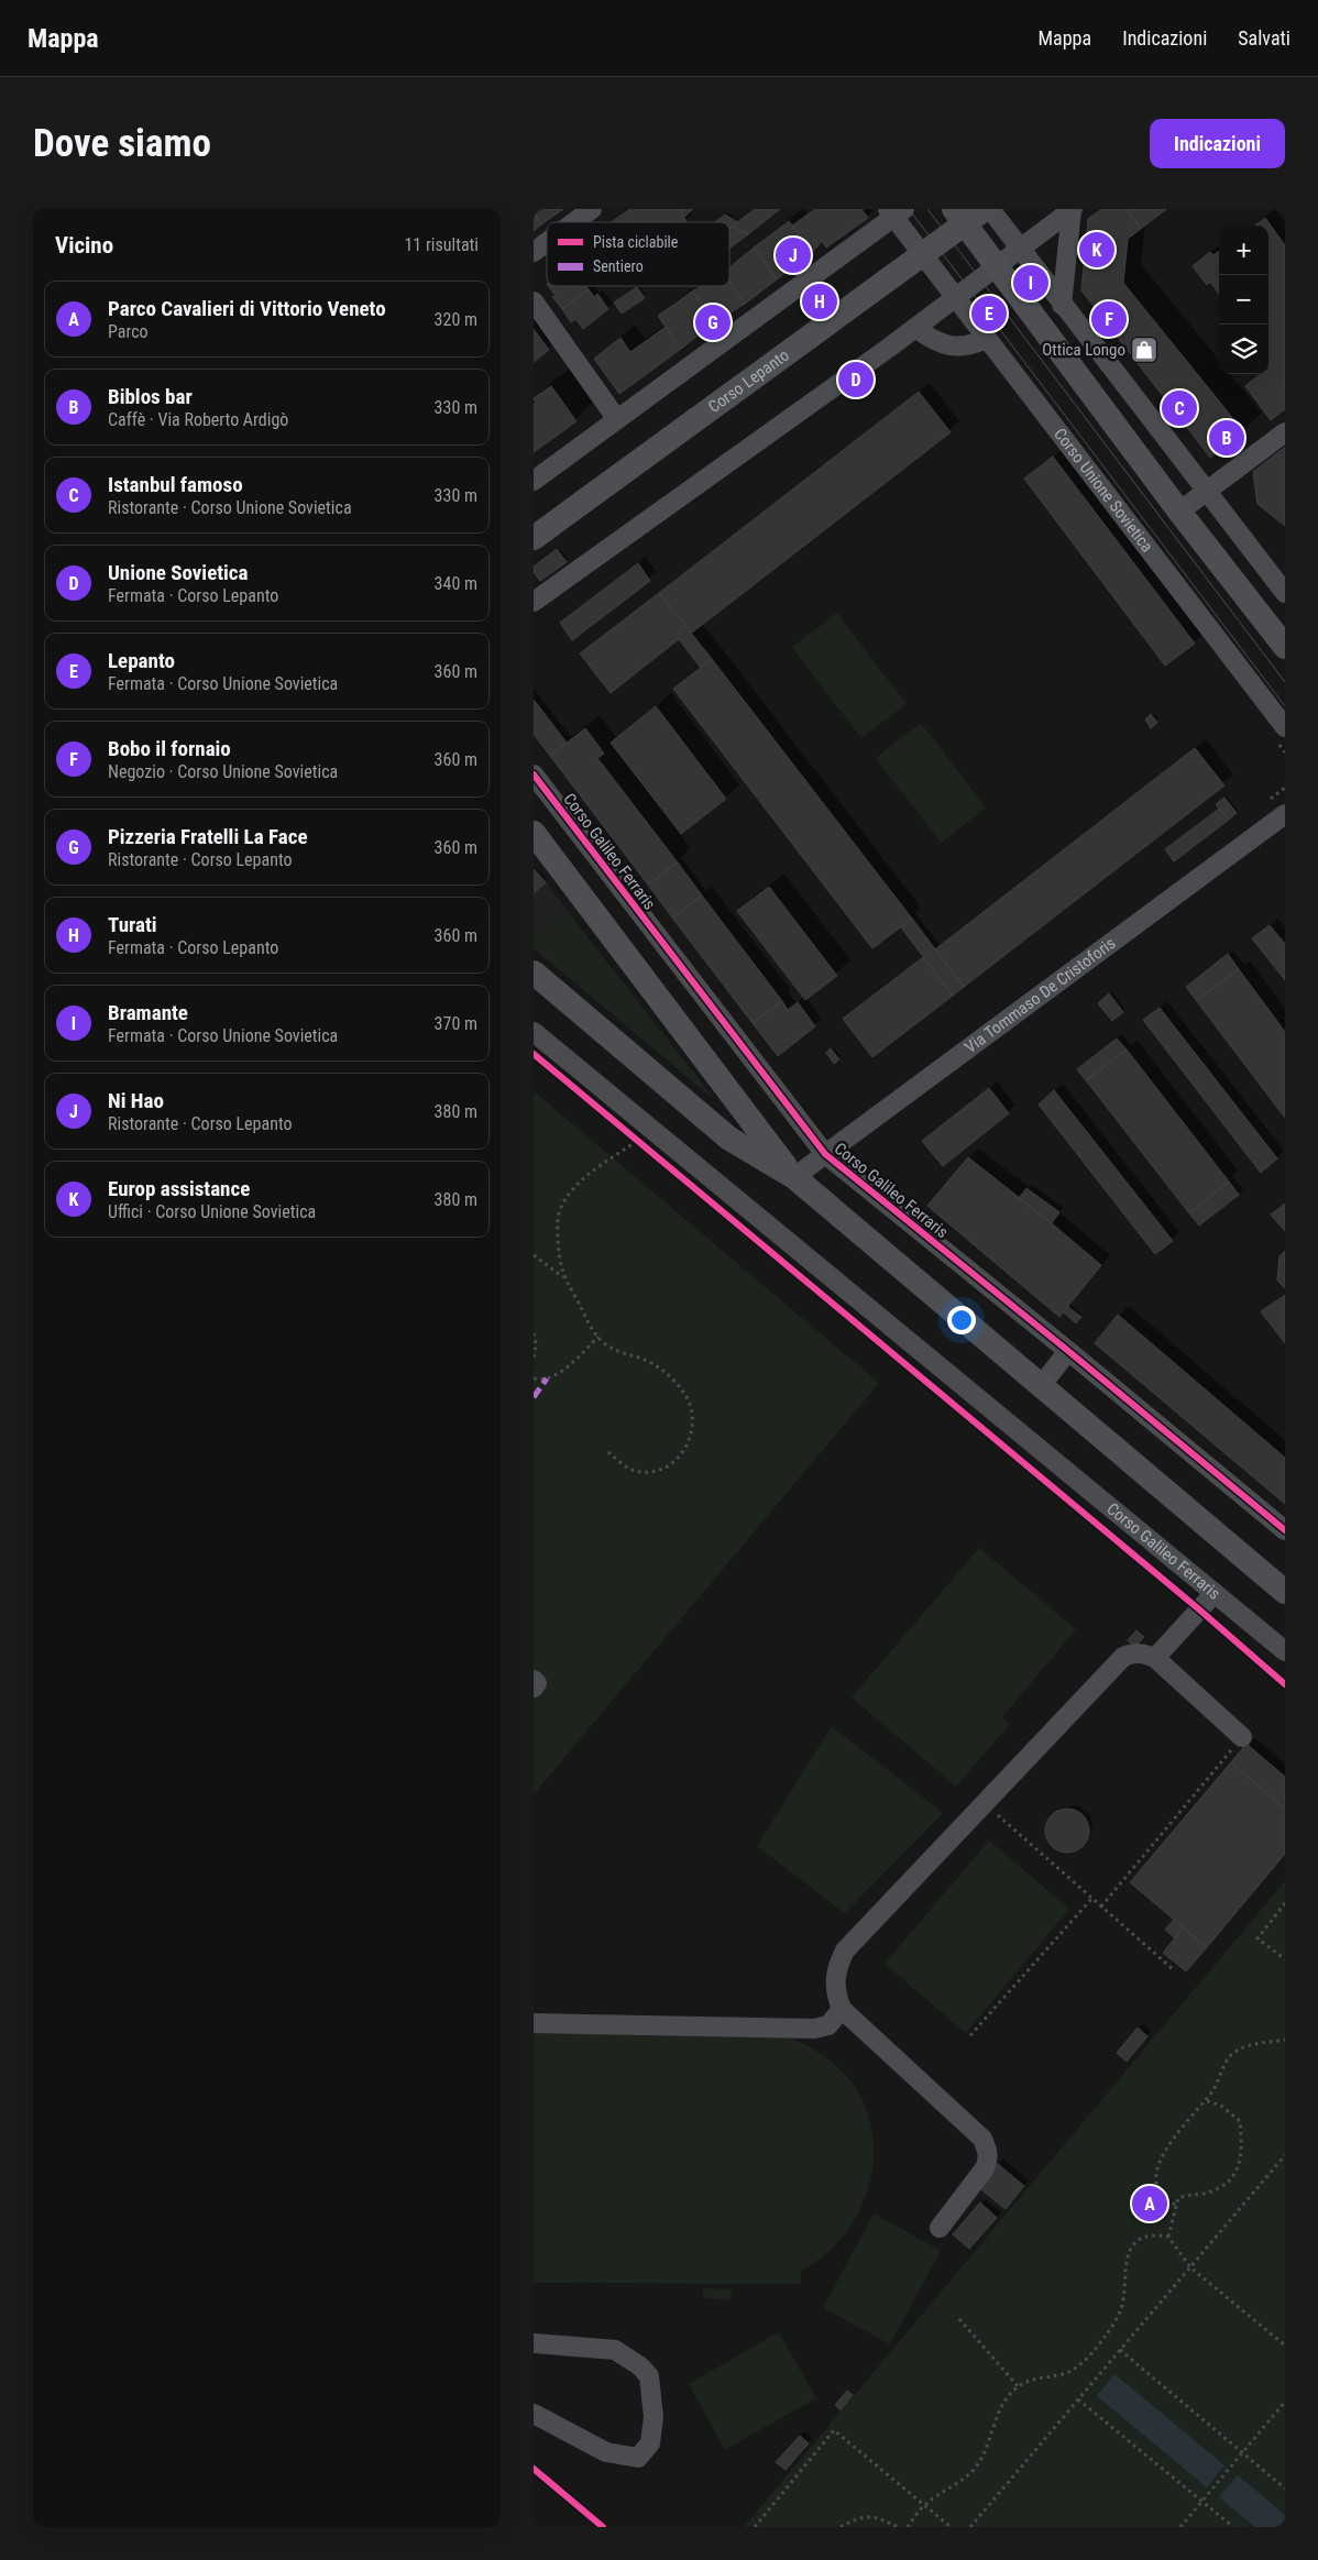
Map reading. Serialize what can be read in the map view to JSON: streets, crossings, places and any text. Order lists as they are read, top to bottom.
{
  "streets": {
    "main road": ["Corso Lepanto"],
    "street": ["Corso Unione Sovietica", "Corso Galileo Ferraris", "Via Tommaso De Cristoforis"]
  },
  "crossings": [
    ["Corso Lepanto", "Corso Unione Sovietica"],
    ["Corso Galileo Ferraris", "Via Tommaso De Cristoforis"]
  ],
  "places": {
    "shop": ["Ottica Longo"]
  },
  "legend": ["Pista ciclabile", "Sentiero"],
  "page": {
    "header": "Mappa",
    "nav": ["Mappa", "Indicazioni", "Salvati"],
    "buttons": "Indicazioni",
    "title": "Dove siamo",
    "heading": ["Vicino", "11 risultati"],
    "map_buttons": ["+", "−"],
    "pins": [
      "K",
      "J",
      "I",
      "H",
      "E",
      "F",
      "G",
      "D",
      "C",
      "B",
      "A"
    ],
    "list": [
      {
        "mark": "A",
        "name": "Parco Cavalieri di Vittorio Veneto",
        "note": "Parco",
        "value": "320 m"
      },
      {
        "mark": "B",
        "name": "Biblos bar",
        "note": "Caffè · Via Roberto Ardigò",
        "value": "330 m"
      },
      {
        "mark": "C",
        "name": "Istanbul famoso",
        "note": "Ristorante · Corso Unione Sovietica",
        "value": "330 m"
      },
      {
        "mark": "D",
        "name": "Unione Sovietica",
        "note": "Fermata · Corso Lepanto",
        "value": "340 m"
      },
      {
        "mark": "E",
        "name": "Lepanto",
        "note": "Fermata · Corso Unione Sovietica",
        "value": "360 m"
      },
      {
        "mark": "F",
        "name": "Bobo il fornaio",
        "note": "Negozio · Corso Unione Sovietica",
        "value": "360 m"
      },
      {
        "mark": "G",
        "name": "Pizzeria Fratelli La Face",
        "note": "Ristorante · Corso Lepanto",
        "value": "360 m"
      },
      {
        "mark": "H",
        "name": "Turati",
        "note": "Fermata · Corso Lepanto",
        "value": "360 m"
      },
      {
        "mark": "I",
        "name": "Bramante",
        "note": "Fermata · Corso Unione Sovietica",
        "value": "370 m"
      },
      {
        "mark": "J",
        "name": "Ni Hao",
        "note": "Ristorante · Corso Lepanto",
        "value": "380 m"
      },
      {
        "mark": "K",
        "name": "Europ assistance",
        "note": "Uffici · Corso Unione Sovietica",
        "value": "380 m"
      }
    ]
  }
}
